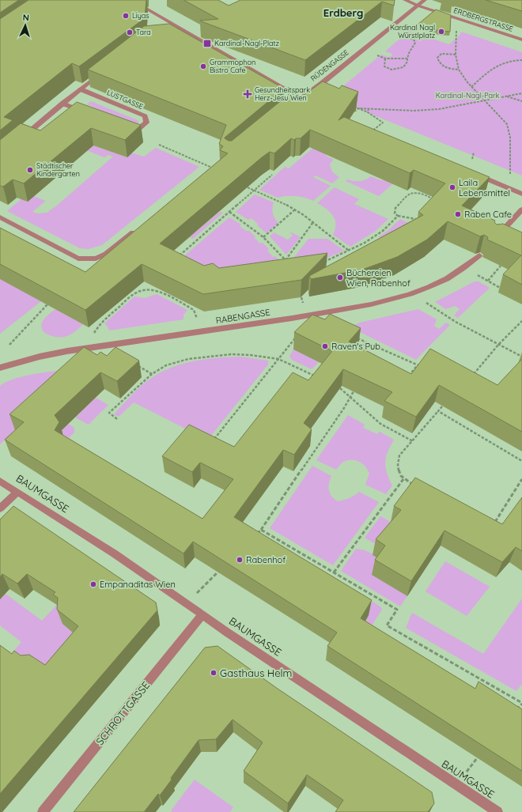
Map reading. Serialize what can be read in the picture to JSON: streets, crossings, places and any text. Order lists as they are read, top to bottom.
{
  "streets": {
    "street": [
      "ERDBERGSTRASSE",
      "RÜDENGASSE",
      "LUSTGASSE",
      "RABENGASSE",
      "BAUMGASSE",
      "SCHROTTGASSE"
    ]
  },
  "crossings": [
    ["ERDBERGSTRASSE", "RÜDENGASSE"],
    ["BAUMGASSE", "SCHROTTGASSE"]
  ],
  "districts": ["Erdberg"],
  "parks": ["Kardinal-Nagl-Park"],
  "places": {
    "other": [
      "Liyas",
      "Kardinal Nagl Würstlplatz",
      "Tara",
      "Grammophon Bistro Cafe",
      "Städtischer Kindergarten",
      "Laila Lebensmittel",
      "Raben Cafe",
      "Büchereien Wien, Rabenhof",
      "Raven's Pub",
      "Rabenhof",
      "Empanaditas Wien",
      "Gasthaus Helm"
    ],
    "transit": ["Kardinal-Nagl-Platz"],
    "health": ["Gesundheitspark Herz-Jesu Wien"]
  },
  "north": "top"
}
